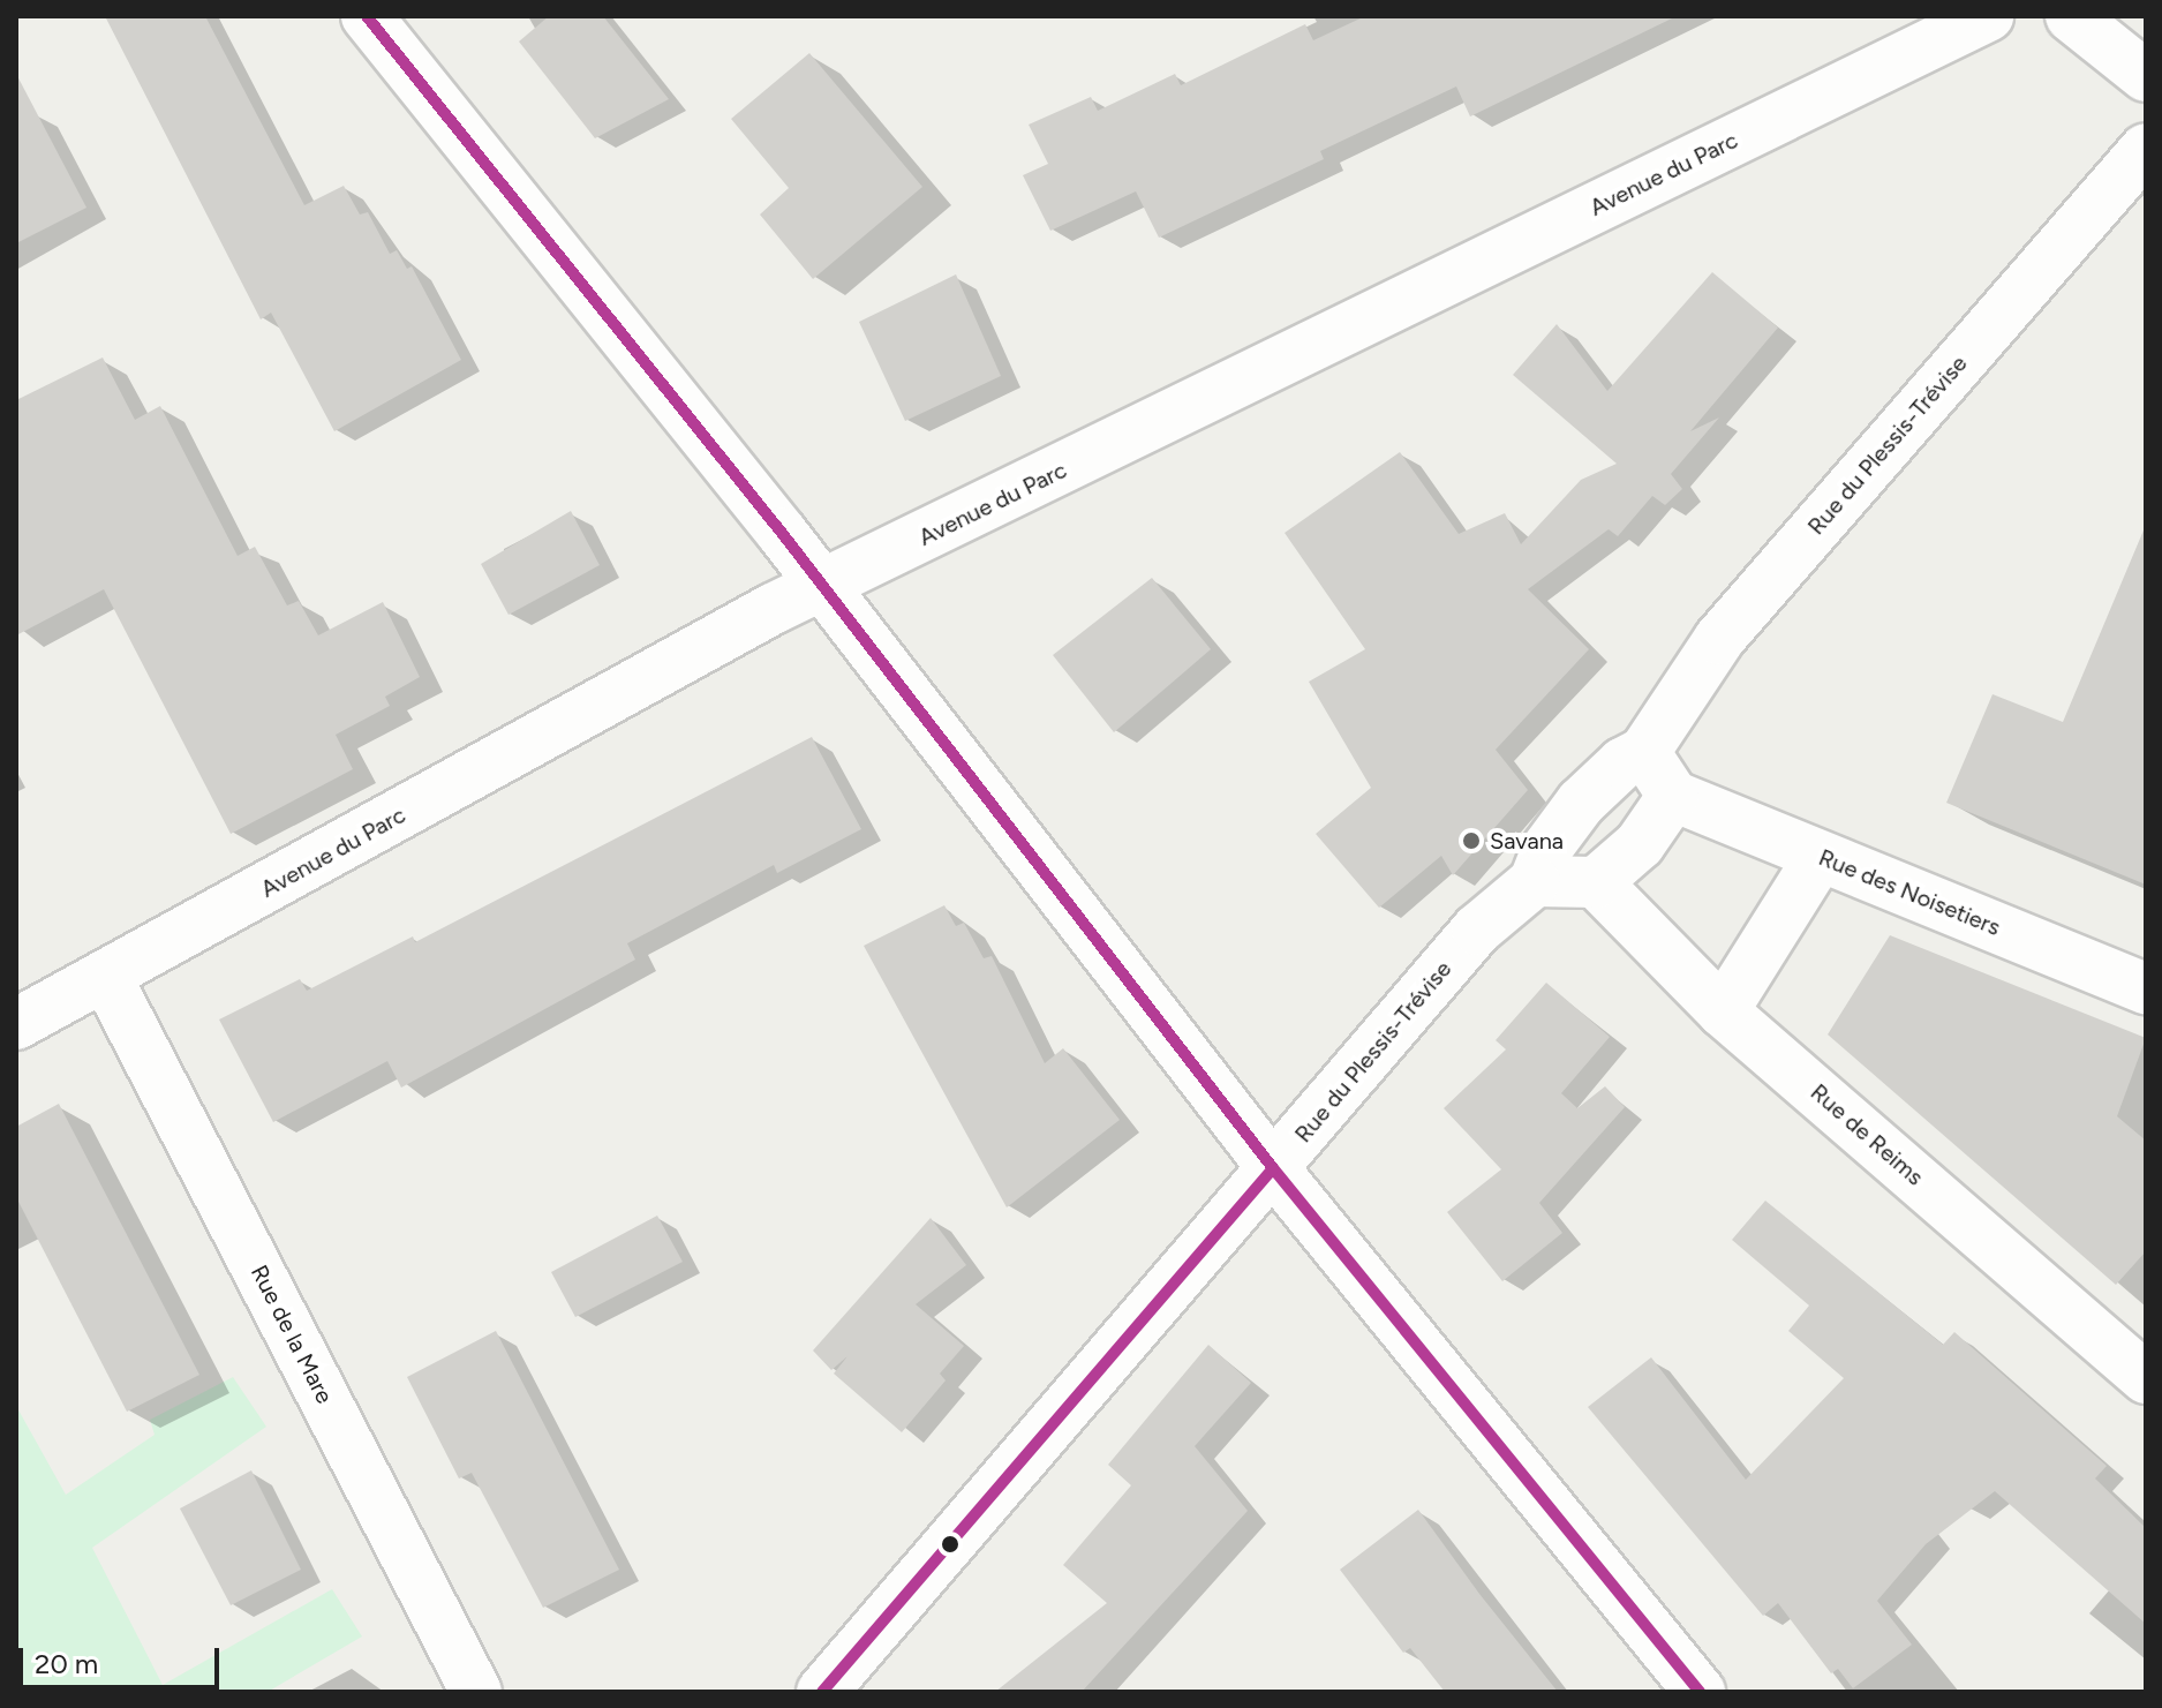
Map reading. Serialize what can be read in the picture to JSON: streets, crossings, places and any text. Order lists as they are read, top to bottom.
{
  "streets": {
    "street": [
      "Avenue du Parc",
      "Rue du Plessis-Trévise",
      "Rue des Noisetiers",
      "Rue de Reims",
      "Rue de la Mare"
    ]
  },
  "crossings": [
    ["Avenue du Parc", "Rue de la Mare"]
  ],
  "places": ["Savana"],
  "scale_bar": "20 m"
}
